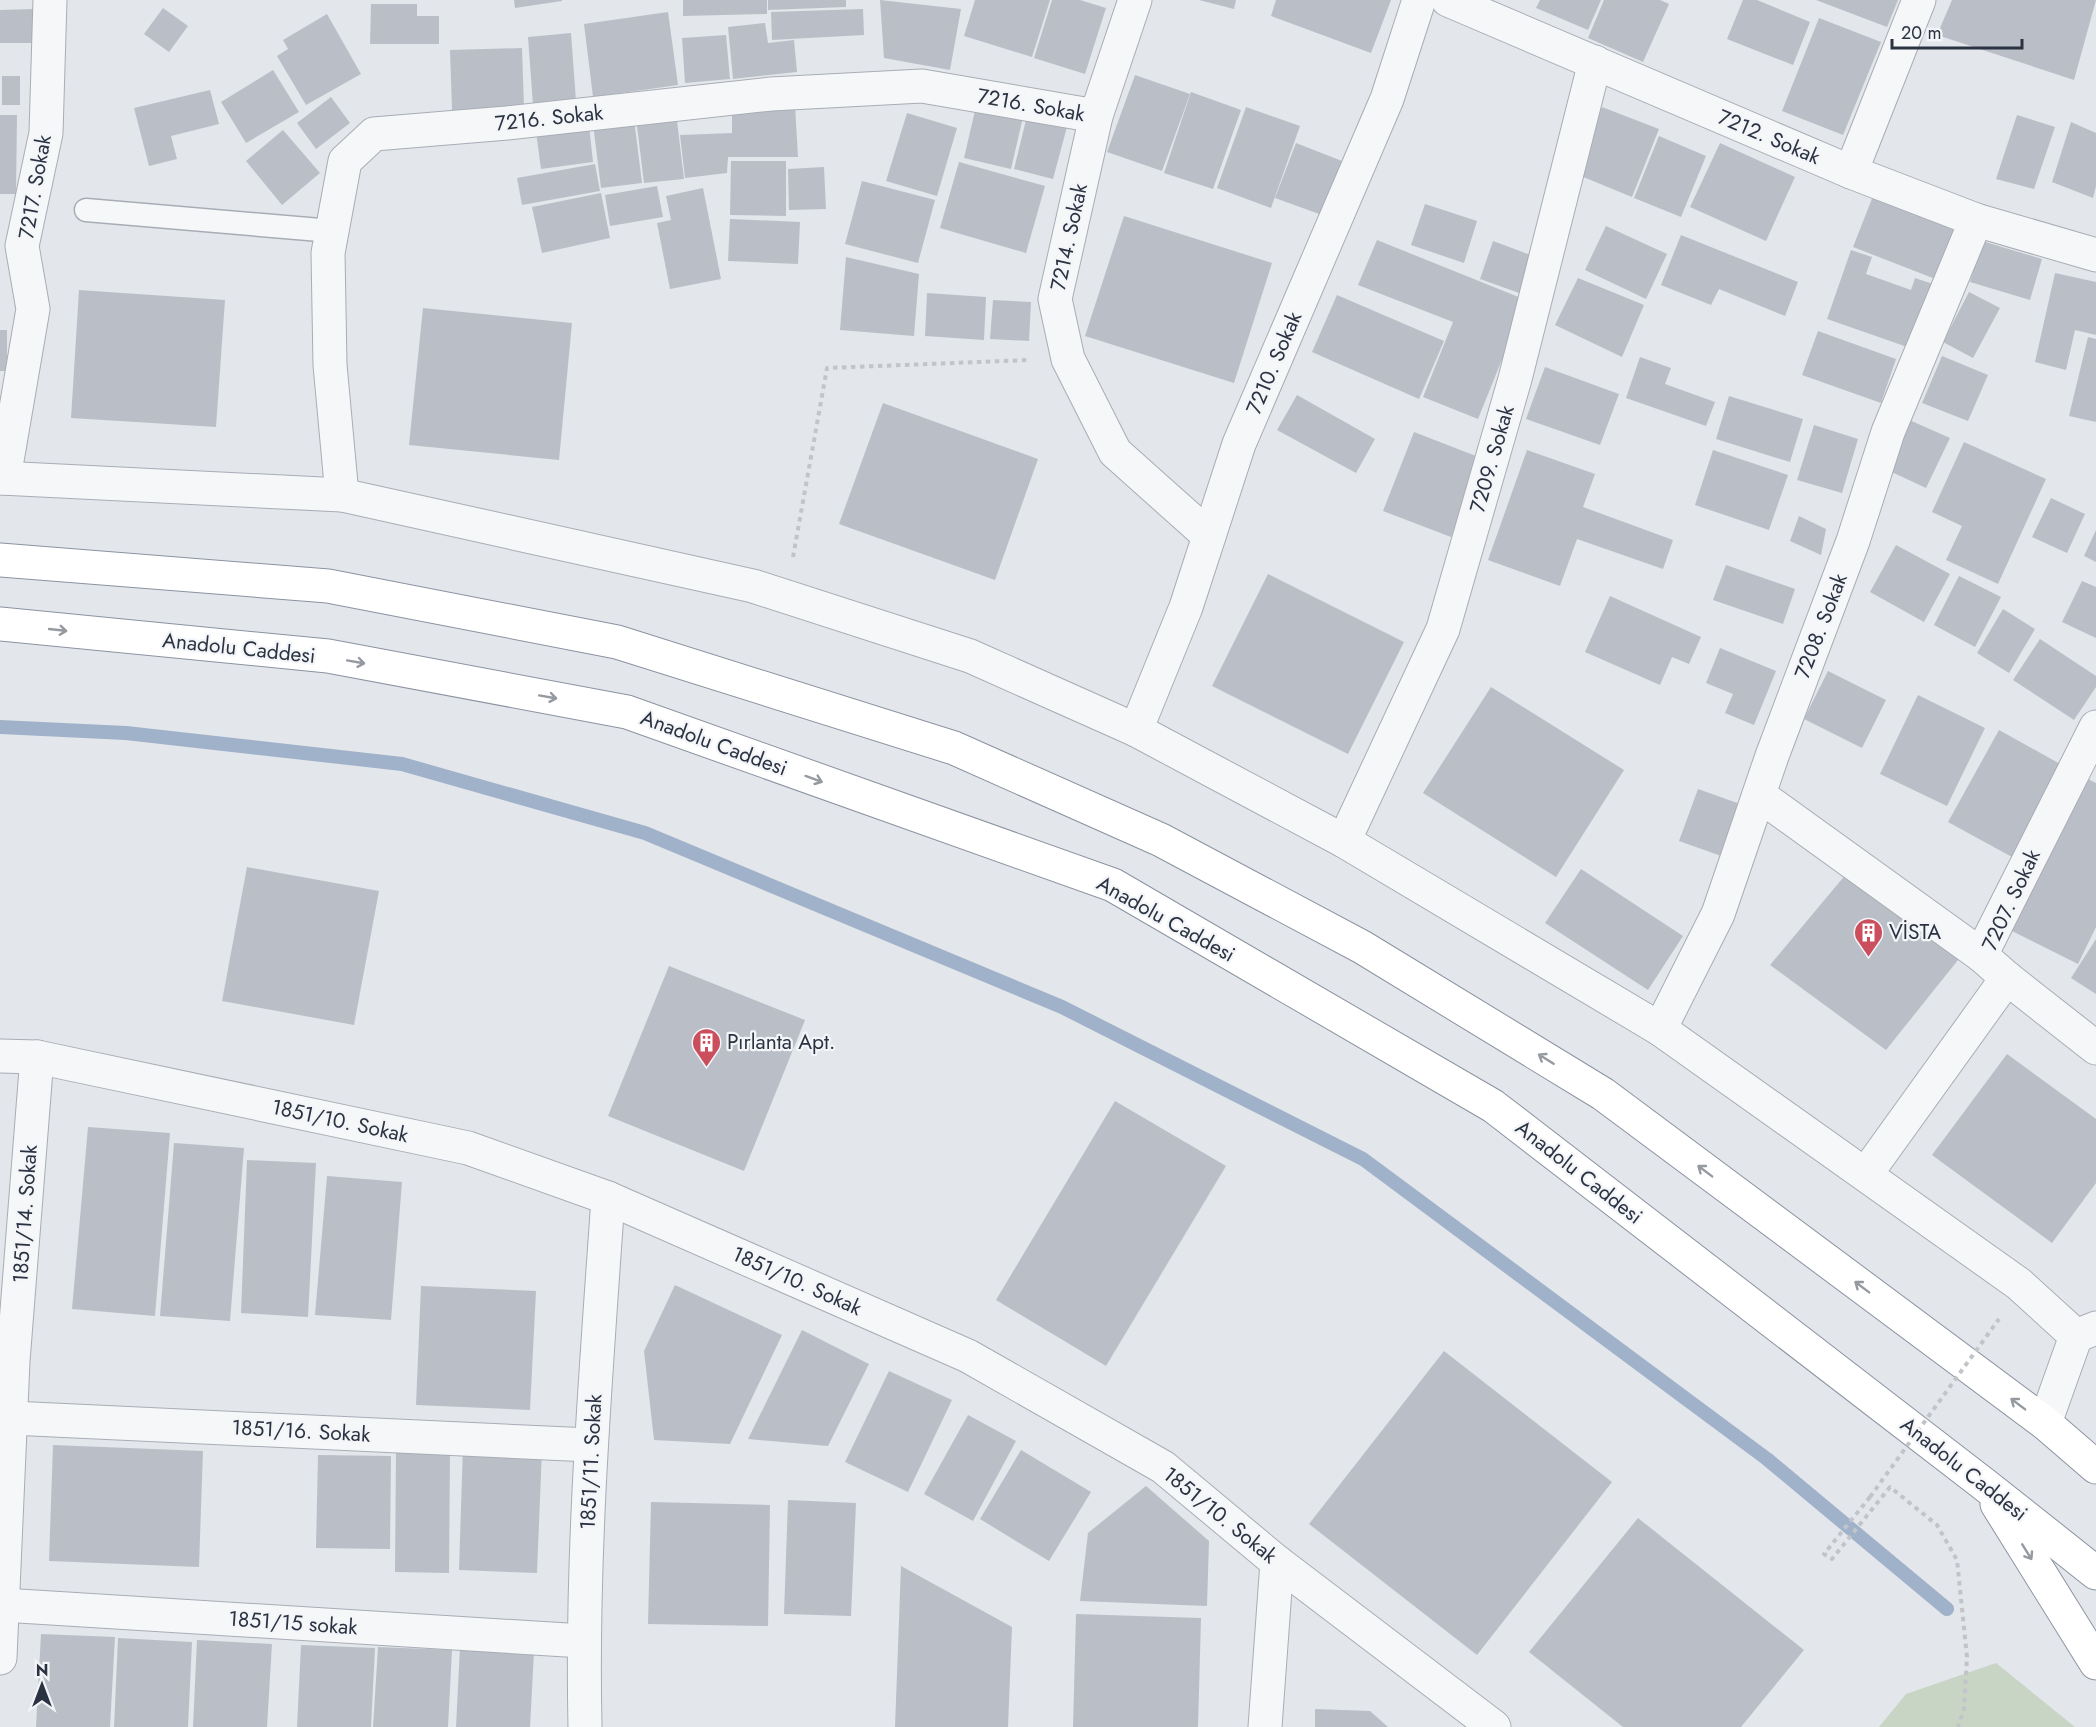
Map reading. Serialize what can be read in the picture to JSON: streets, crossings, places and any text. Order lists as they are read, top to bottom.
{
  "streets": {
    "highway": ["Anadolu Caddesi"],
    "street": [
      "7216. Sokak",
      "7212. Sokak",
      "7217. Sokak",
      "7214. Sokak",
      "7210. Sokak",
      "7209. Sokak",
      "7208. Sokak",
      "7207. Sokak",
      "1851/10. Sokak",
      "1851/14. Sokak",
      "1851/16. Sokak",
      "1851/11. Sokak",
      "1851/15 sokak"
    ]
  },
  "crossings": [
    ["7216. Sokak", "7214. Sokak"],
    ["7212. Sokak", "7209. Sokak"],
    ["7212. Sokak", "7208. Sokak"],
    ["7214. Sokak", "7210. Sokak"],
    ["1851/10. Sokak", "1851/14. Sokak"],
    ["1851/10. Sokak", "1851/11. Sokak"],
    ["1851/14. Sokak", "1851/16. Sokak"],
    ["1851/14. Sokak", "1851/15 sokak"],
    ["1851/16. Sokak", "1851/11. Sokak"],
    ["1851/11. Sokak", "1851/15 sokak"]
  ],
  "places": {
    "building": ["VİSTA", "Pırlanta Apt."]
  },
  "scale_bar": "20 m",
  "north": "top"
}
